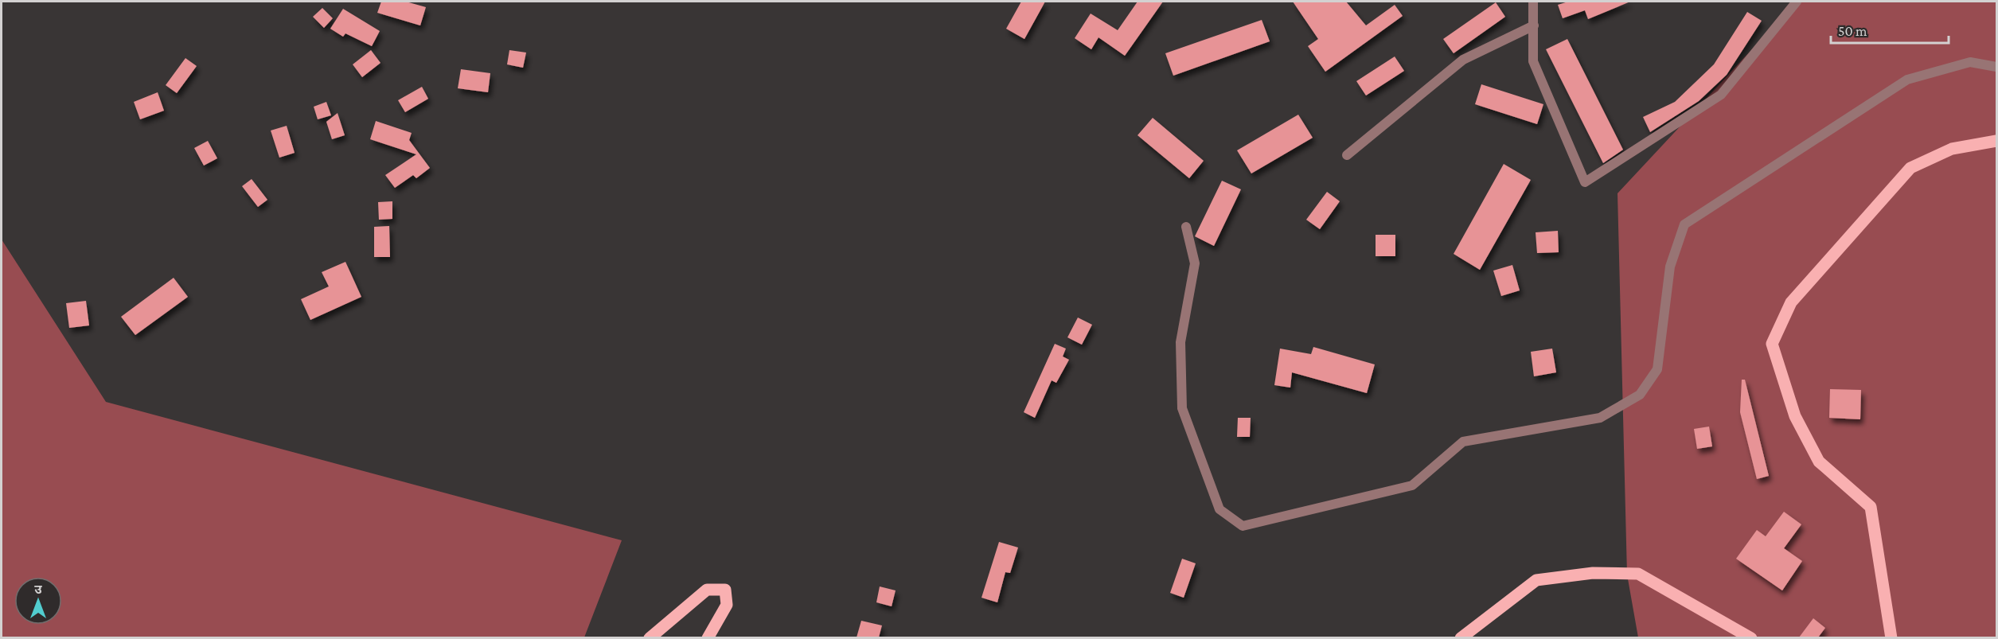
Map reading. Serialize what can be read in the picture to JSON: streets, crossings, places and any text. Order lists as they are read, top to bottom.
{
  "scale_bar": "50 m",
  "north": "top"
}
